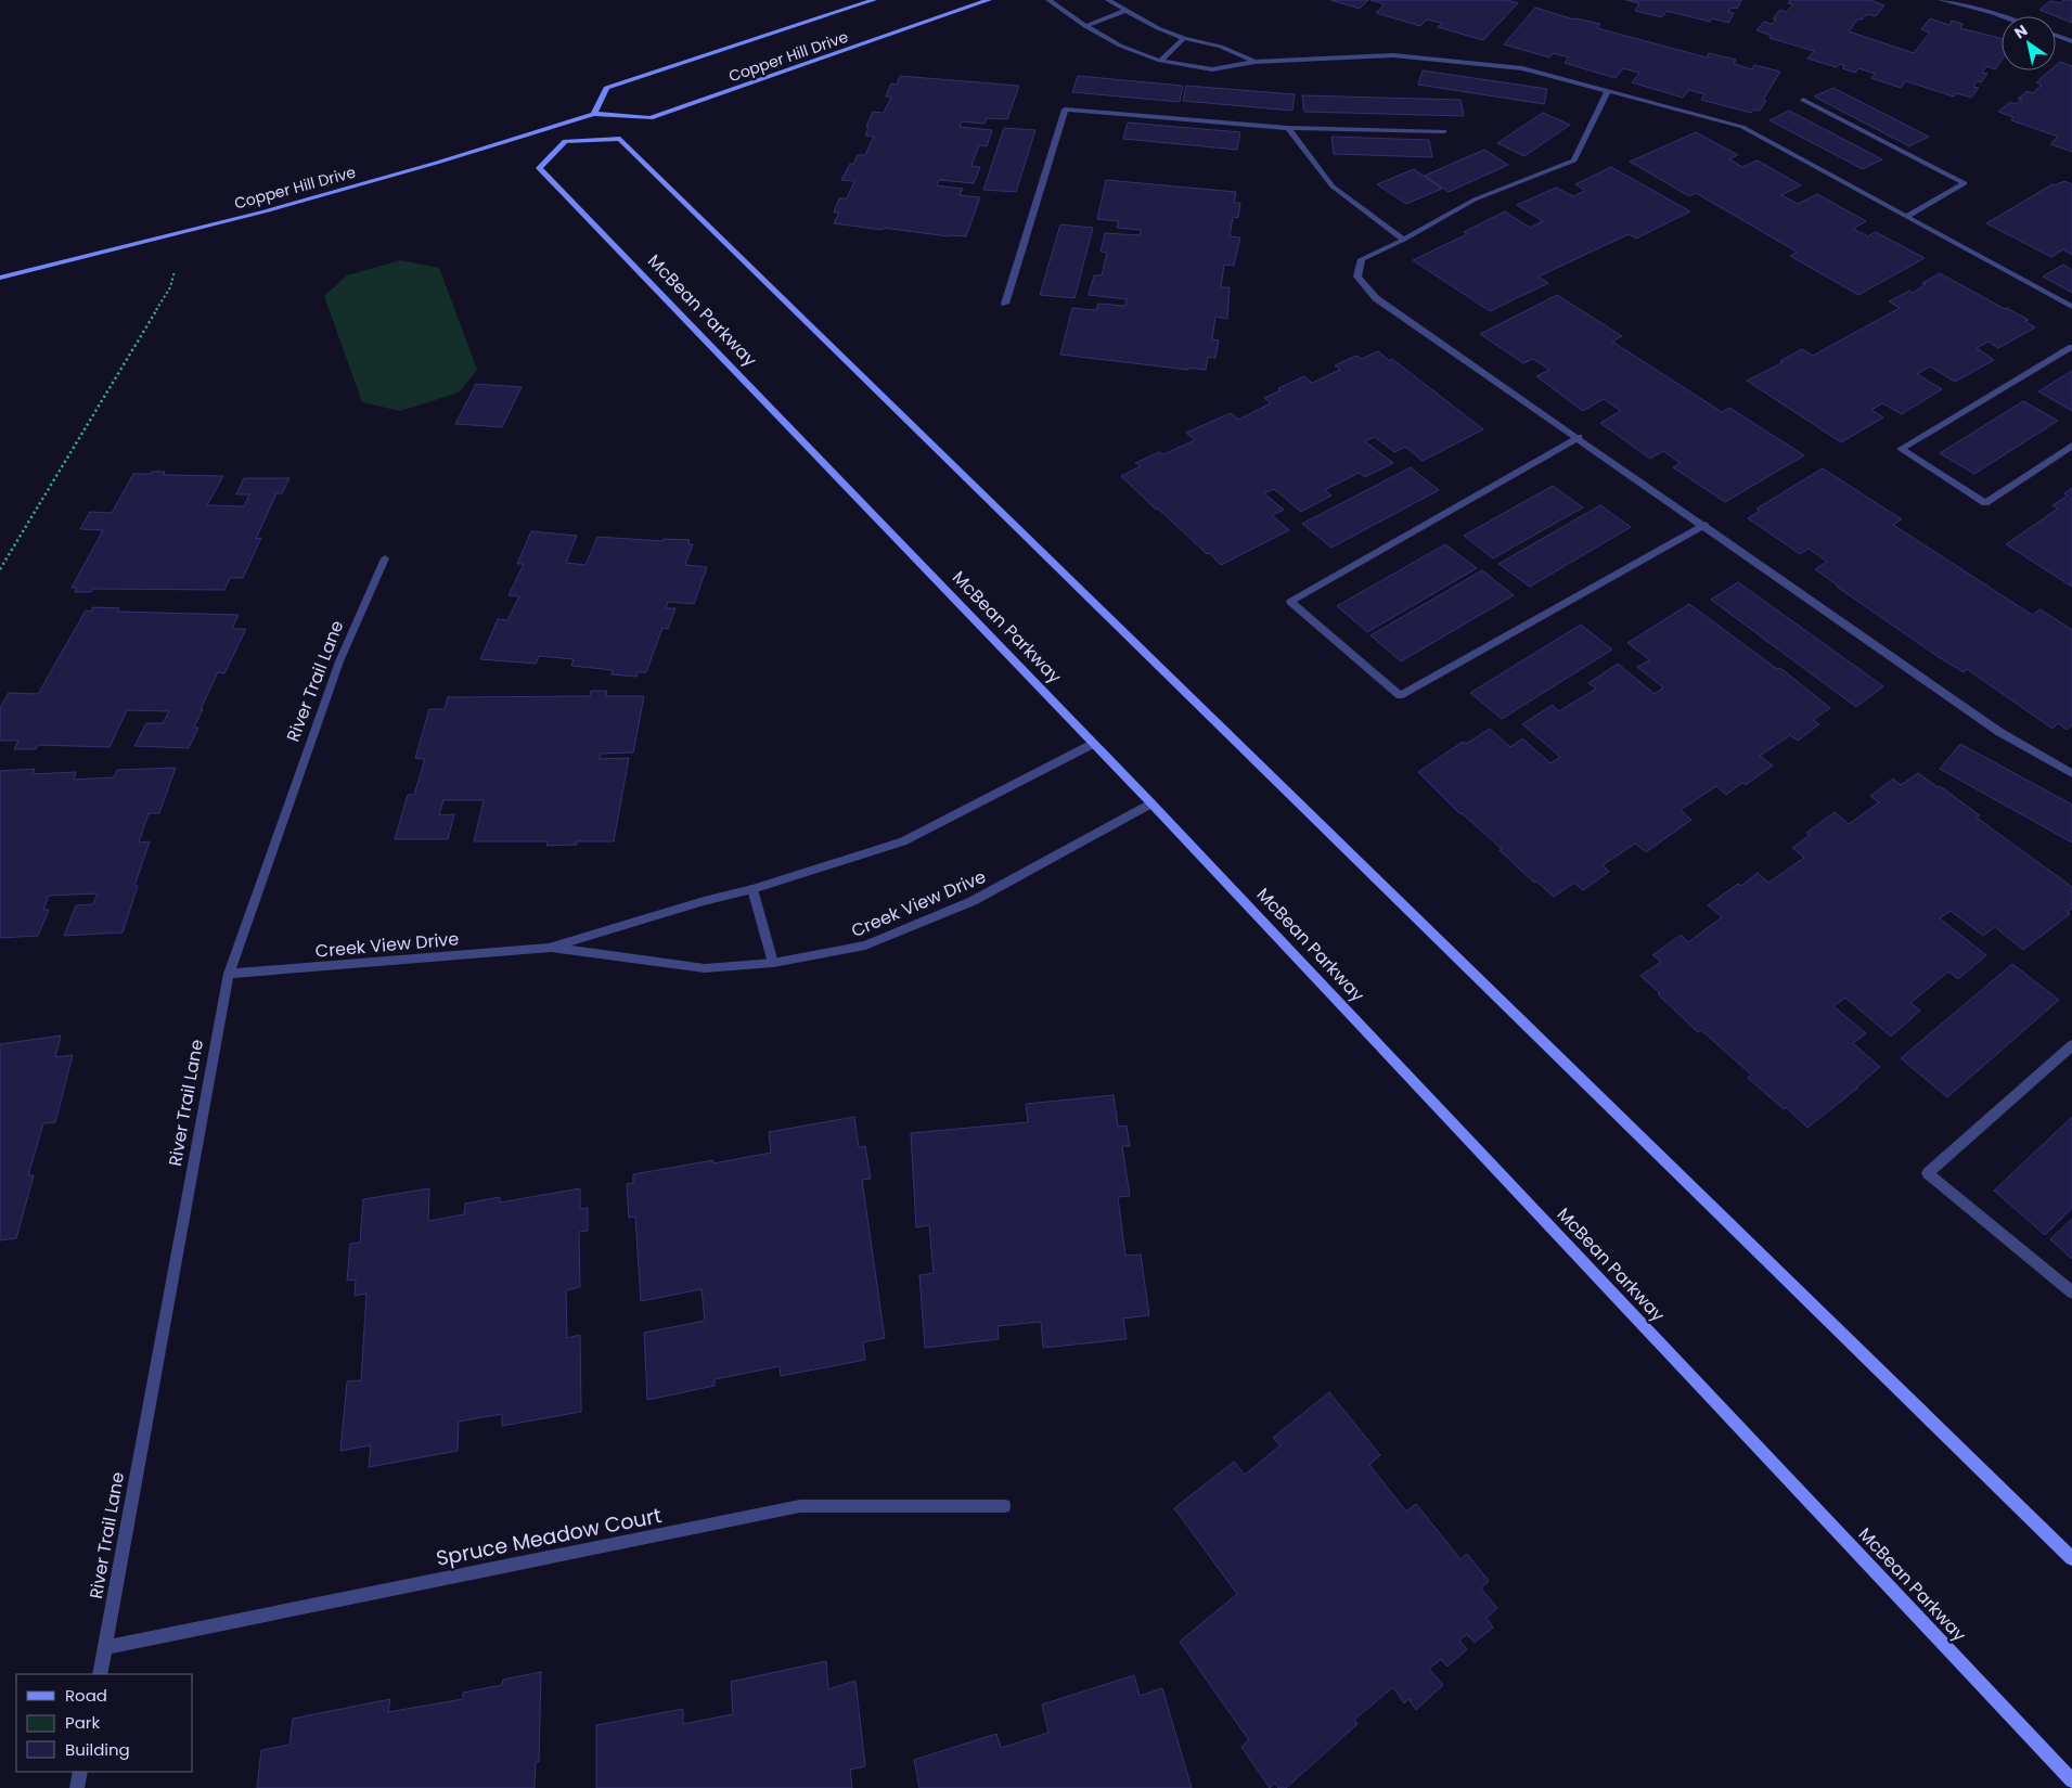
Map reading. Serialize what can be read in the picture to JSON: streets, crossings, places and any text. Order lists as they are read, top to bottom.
{
  "streets": {
    "main road": ["Copper Hill Drive", "McBean Parkway"],
    "street": ["River Trail Lane", "Creek View Drive", "Spruce Meadow Court"]
  },
  "crossings": [
    ["McBean Parkway", "Creek View Drive"],
    ["River Trail Lane", "Creek View Drive"],
    ["River Trail Lane", "Spruce Meadow Court"]
  ],
  "legend": ["Road", "Park", "Building"],
  "north": "top left"
}
